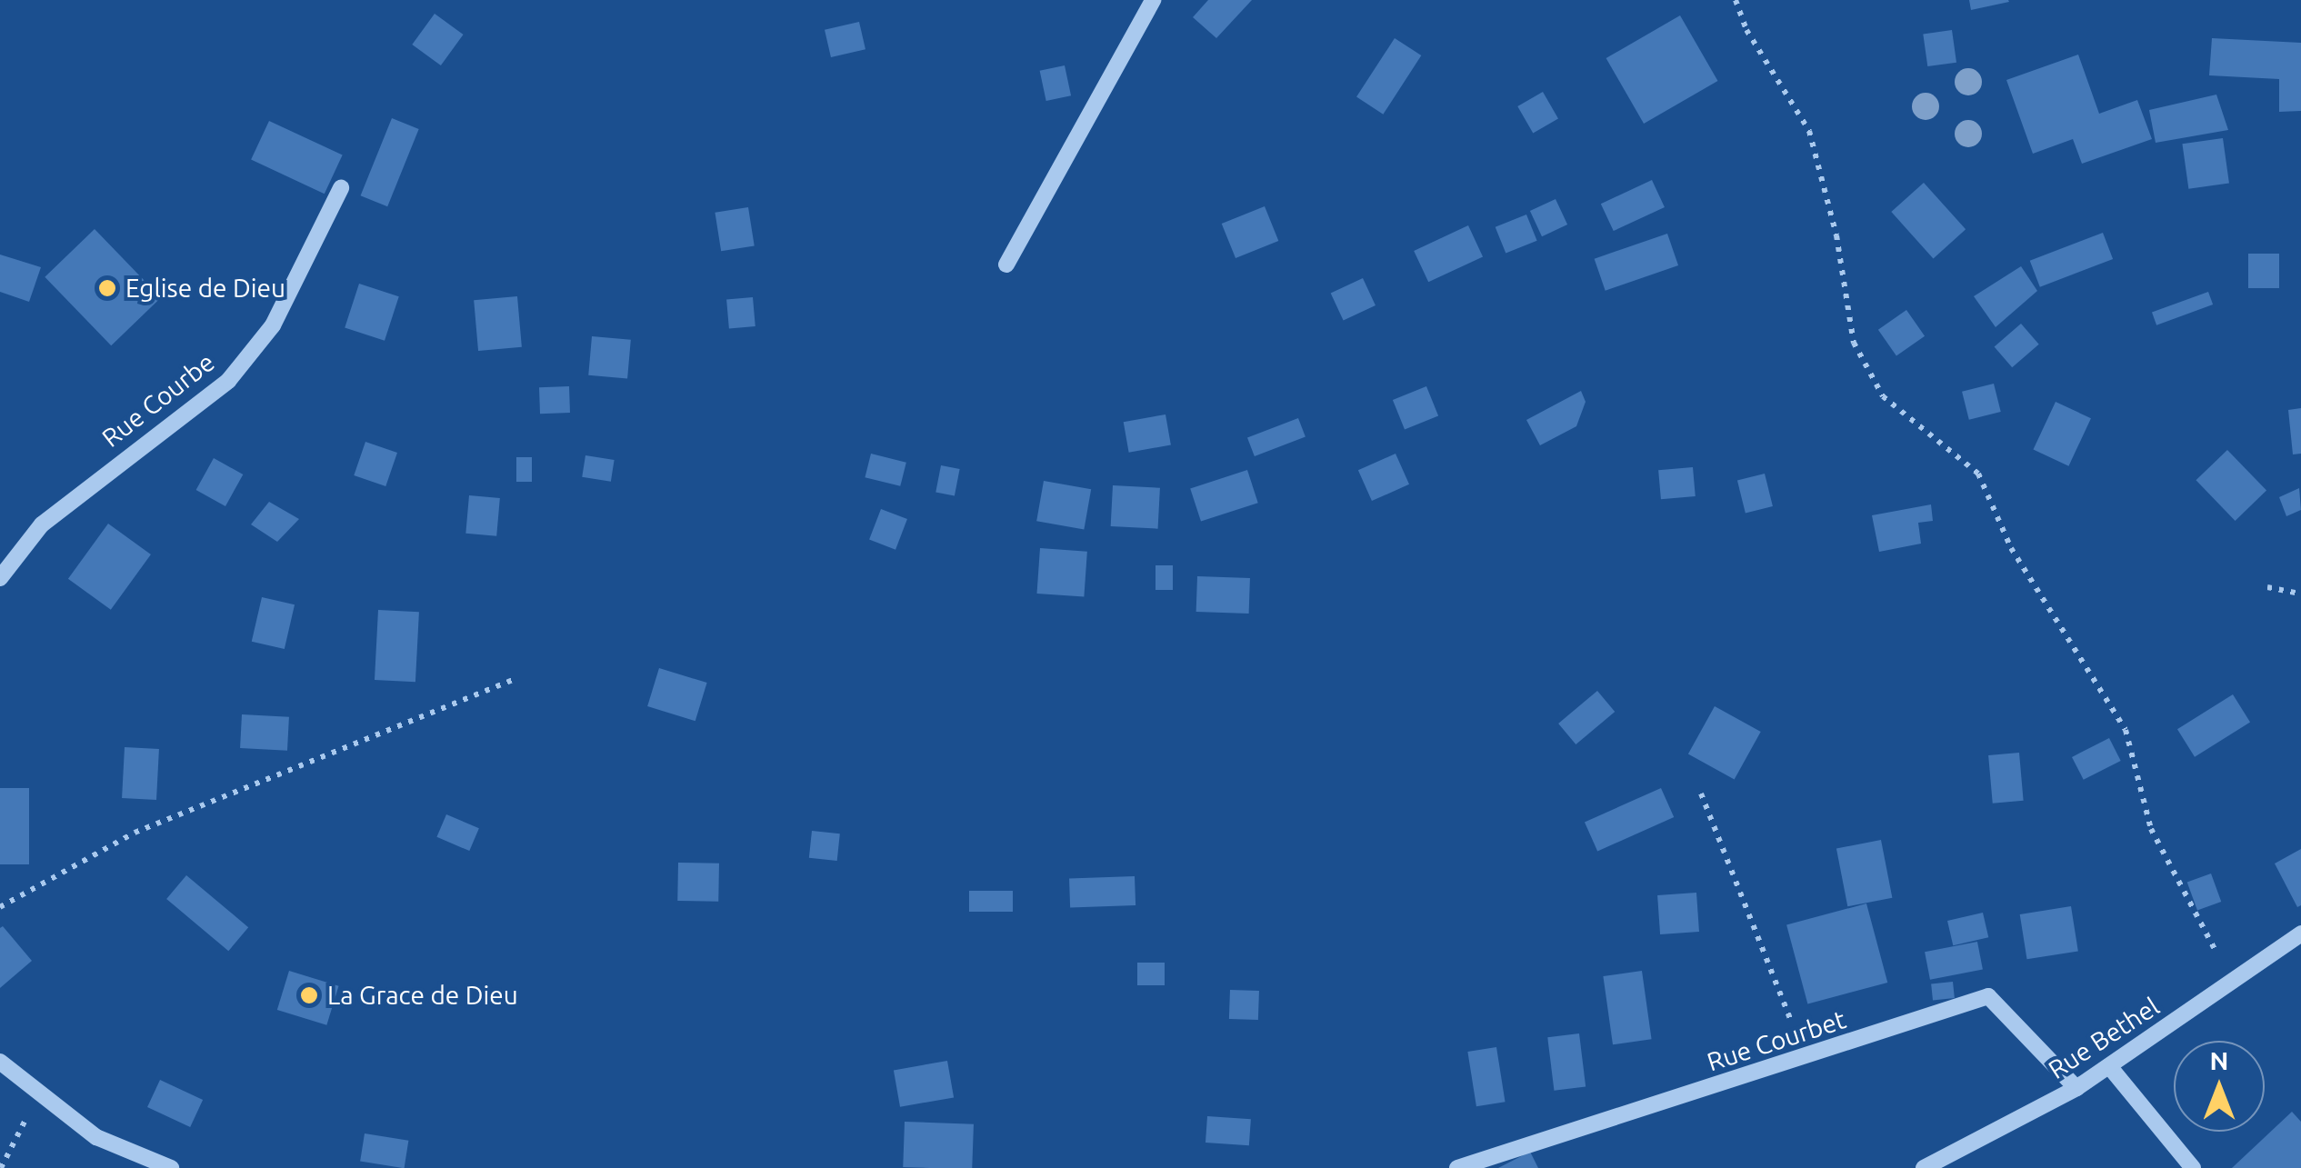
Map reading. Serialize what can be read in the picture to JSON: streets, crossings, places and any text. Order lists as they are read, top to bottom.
{
  "streets": {
    "street": ["Rue Courbe", "Rue Bethel", "Rue Courbet"]
  },
  "crossings": [
    ["Rue Bethel", "Rue Courbet"]
  ],
  "places": ["Eglise de Dieu", "La Grace de Dieu"],
  "north": "top"
}
